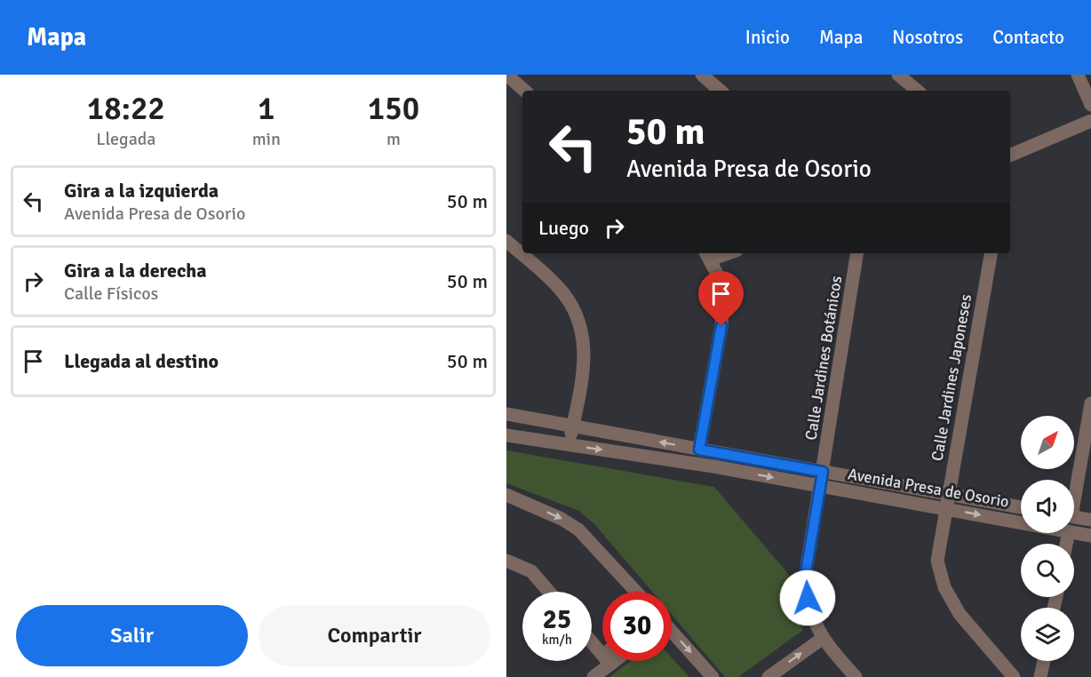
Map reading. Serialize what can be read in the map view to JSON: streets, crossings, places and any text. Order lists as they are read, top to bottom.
{
  "streets": {
    "street": ["Calle Jardines Botánicos", "Calle Jardines Japoneses", "Avenida Presa de Osorio"]
  },
  "crossings": [
    ["Calle Jardines Botánicos", "Avenida Presa de Osorio"],
    ["Calle Jardines Japoneses", "Avenida Presa de Osorio"]
  ],
  "north": "top right",
  "page": {
    "header": "Mapa",
    "nav": [
      "Inicio",
      "Mapa",
      "Nosotros",
      "Contacto"
    ],
    "eta": [
      "18:22",
      "Llegada",
      "1",
      "min",
      "150",
      "m"
    ],
    "turn": ["50 m", "Avenida Presa de Osorio"],
    "list": [
      {
        "name": "Gira a la izquierda",
        "note": "Avenida Presa de Osorio",
        "value": "50 m"
      },
      {
        "name": "Gira a la derecha",
        "note": "Calle Físicos",
        "value": "50 m"
      },
      {
        "name": "Llegada al destino",
        "value": "50 m"
      }
    ],
    "then": "Luego",
    "speed": "25 km/h",
    "limit": "30",
    "buttons": ["Salir", "Compartir"]
  }
}
